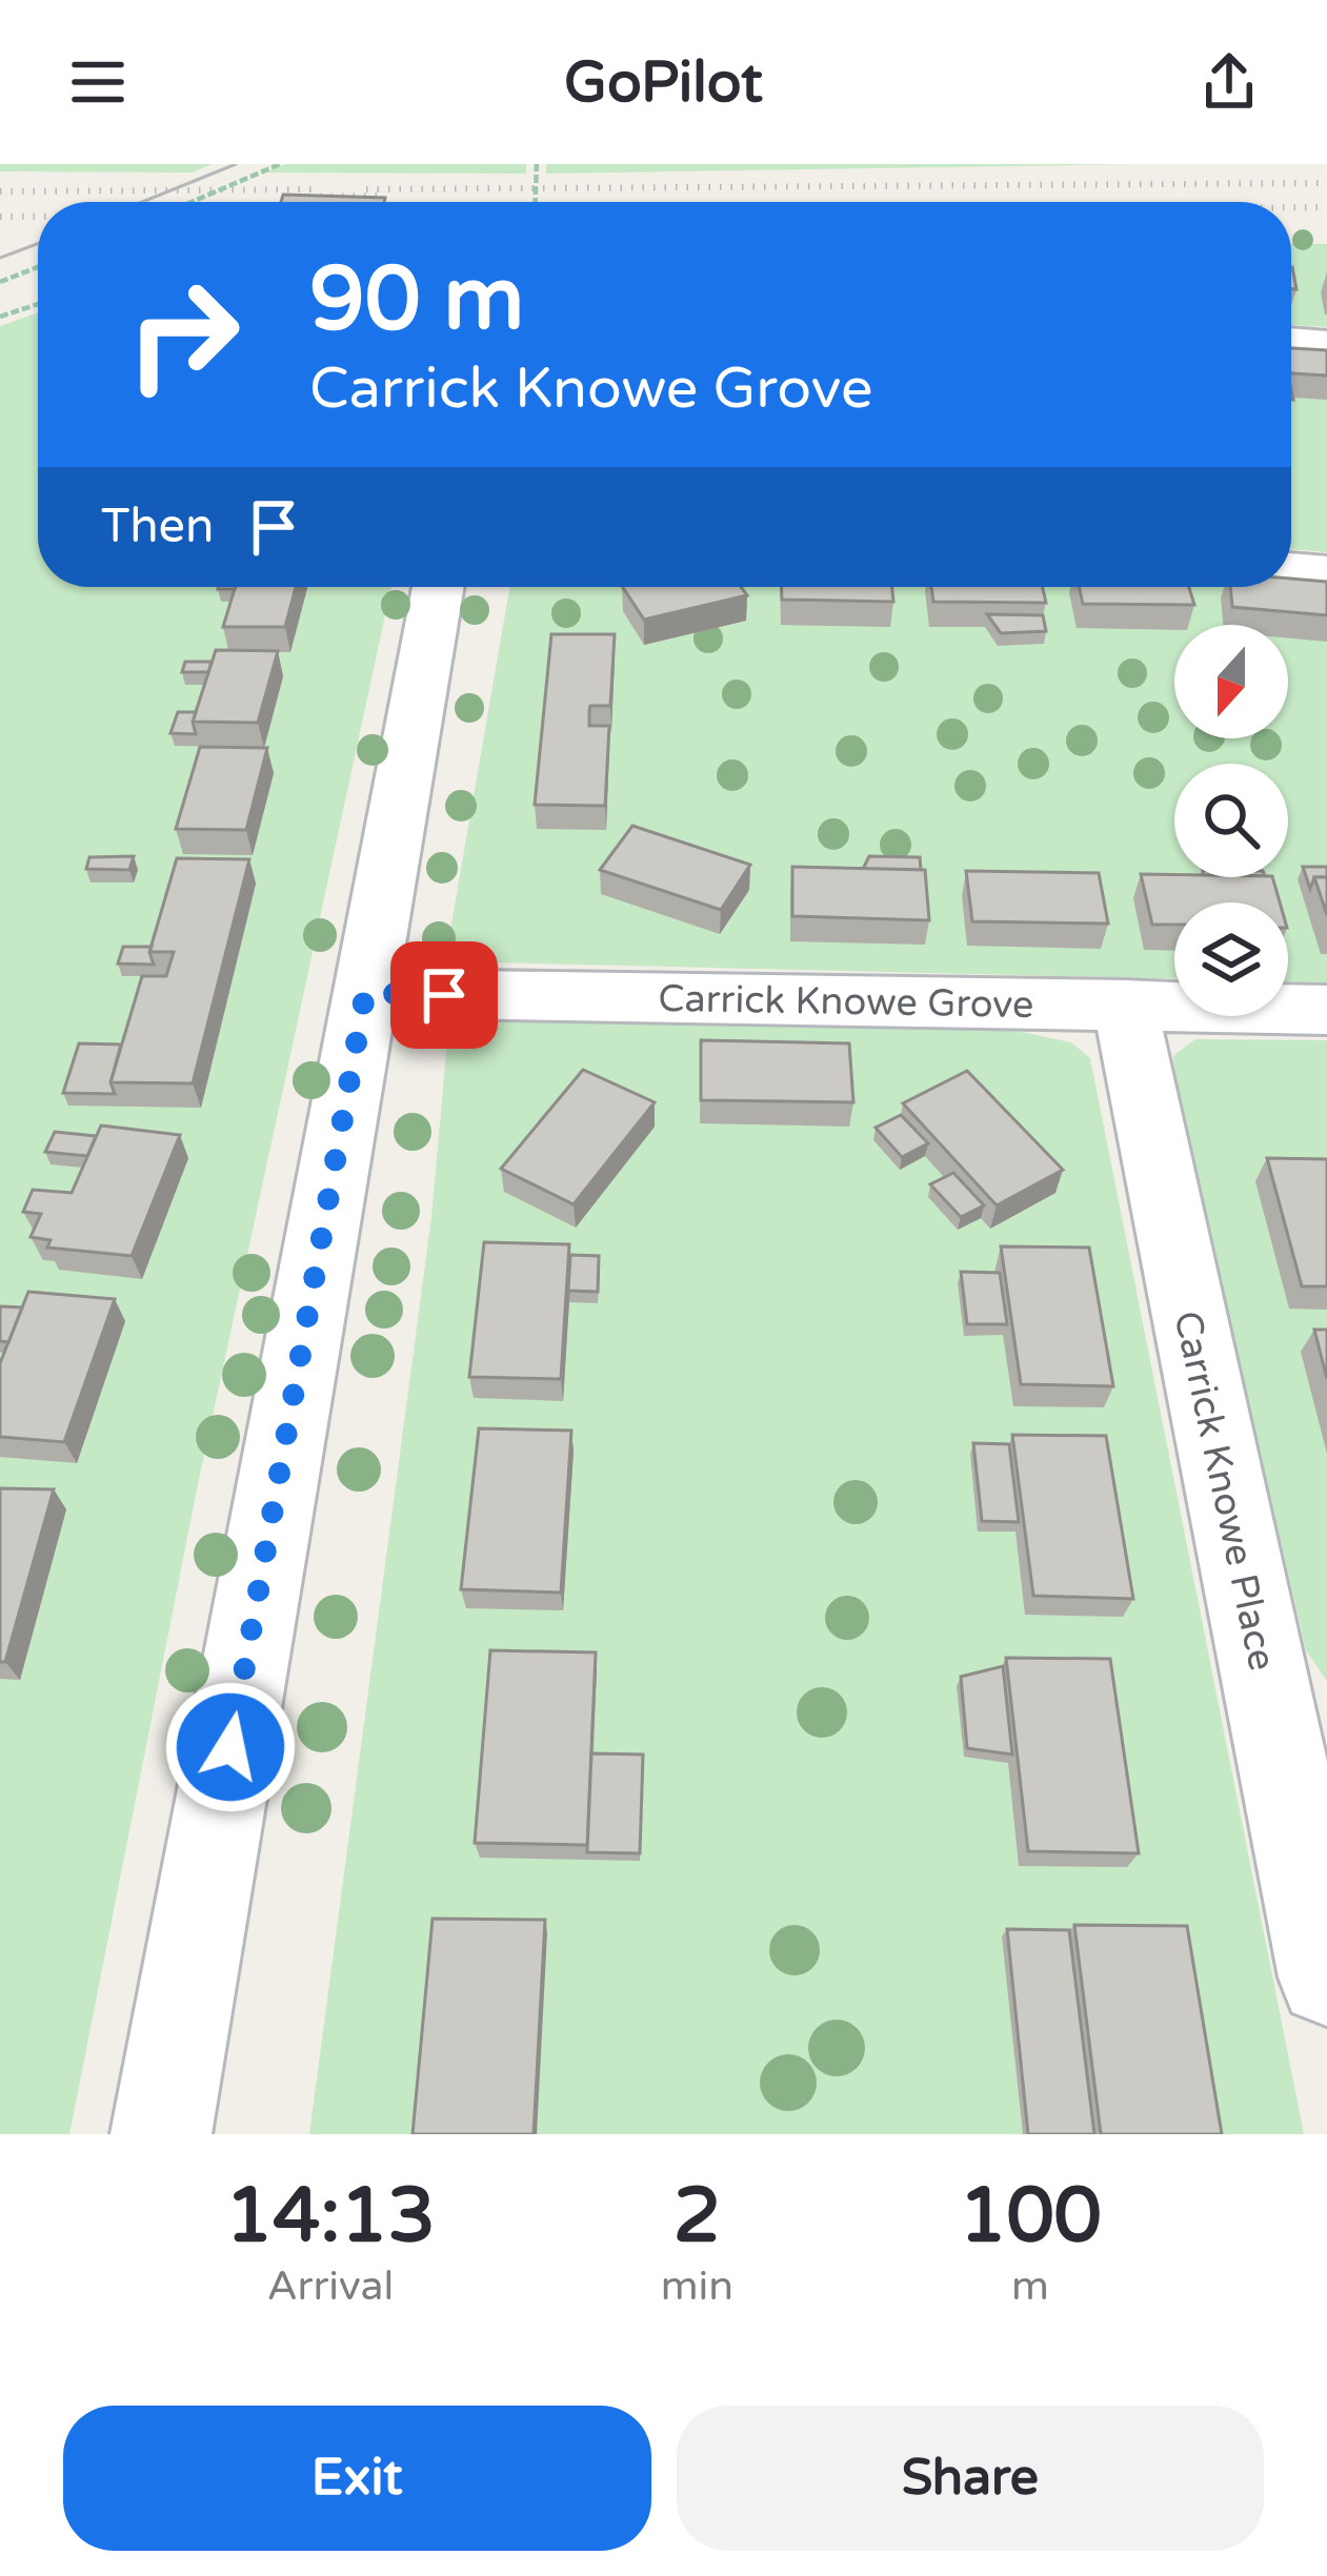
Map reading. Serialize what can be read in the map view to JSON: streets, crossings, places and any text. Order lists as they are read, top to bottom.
{
  "streets": {
    "street": ["Carrick Knowe Grove", "Carrick Knowe Place"]
  },
  "crossings": [
    ["Carrick Knowe Grove", "Carrick Knowe Place"]
  ],
  "north": "bottom",
  "page": {
    "header": "GoPilot",
    "turn": ["90 m", "Carrick Knowe Grove"],
    "then": "Then",
    "eta": [
      "14:13",
      "Arrival",
      "2",
      "min",
      "100",
      "m"
    ],
    "buttons": ["Exit", "Share"]
  }
}
